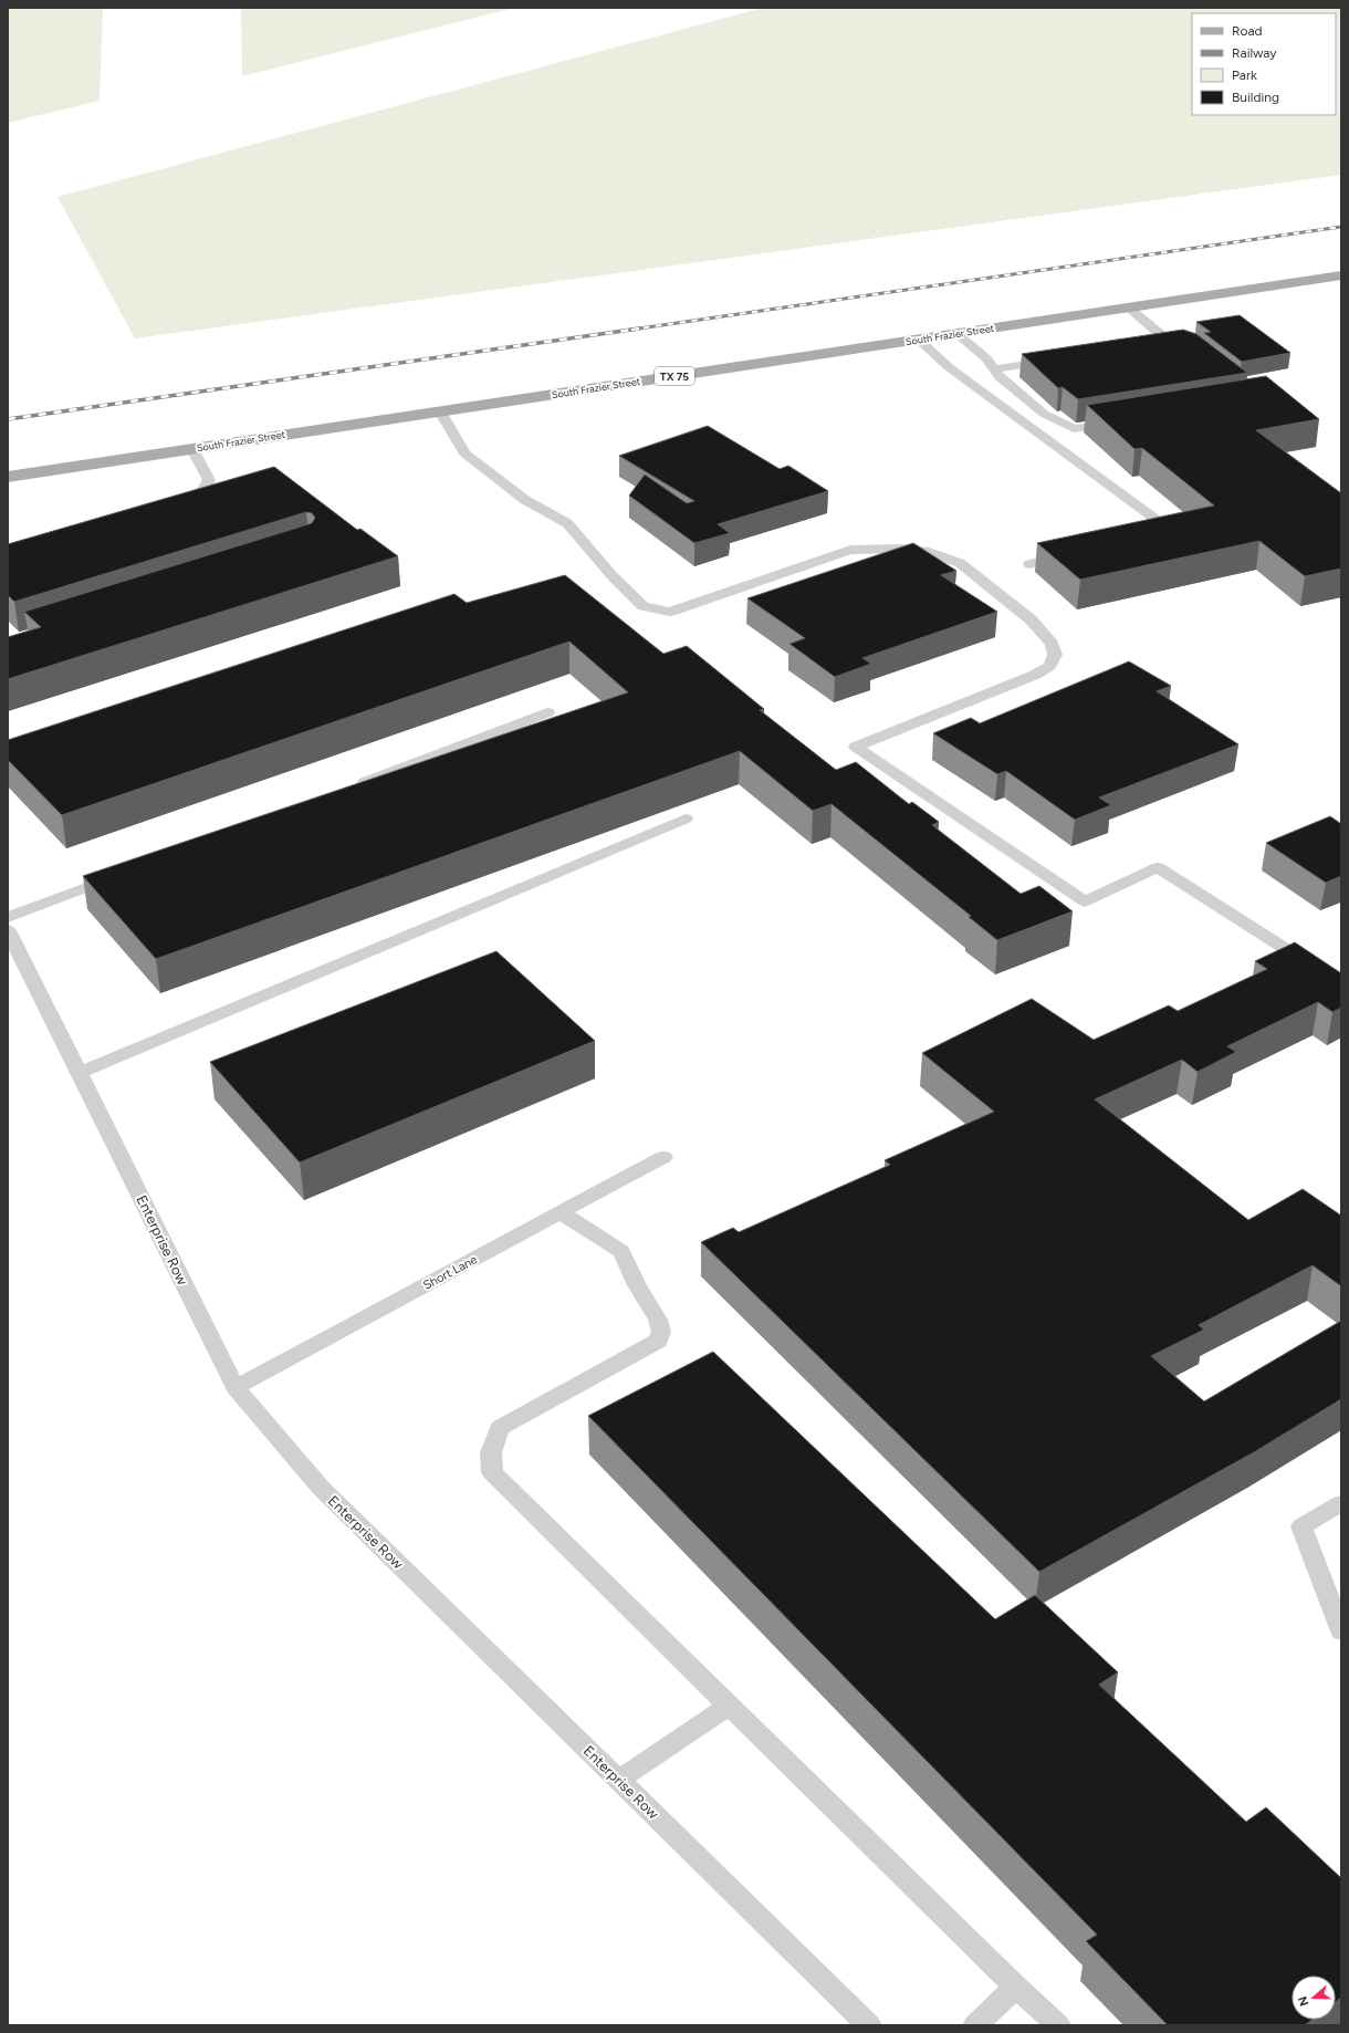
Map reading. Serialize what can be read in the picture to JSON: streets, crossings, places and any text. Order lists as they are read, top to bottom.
{
  "streets": {
    "main road": ["South Frazier Street", "TX 75"],
    "lane": ["Enterprise Row", "Short Lane"]
  },
  "crossings": [
    ["Enterprise Row", "Short Lane"]
  ],
  "legend": [
    "Road",
    "Railway",
    "Park",
    "Building"
  ],
  "north": "left"
}
